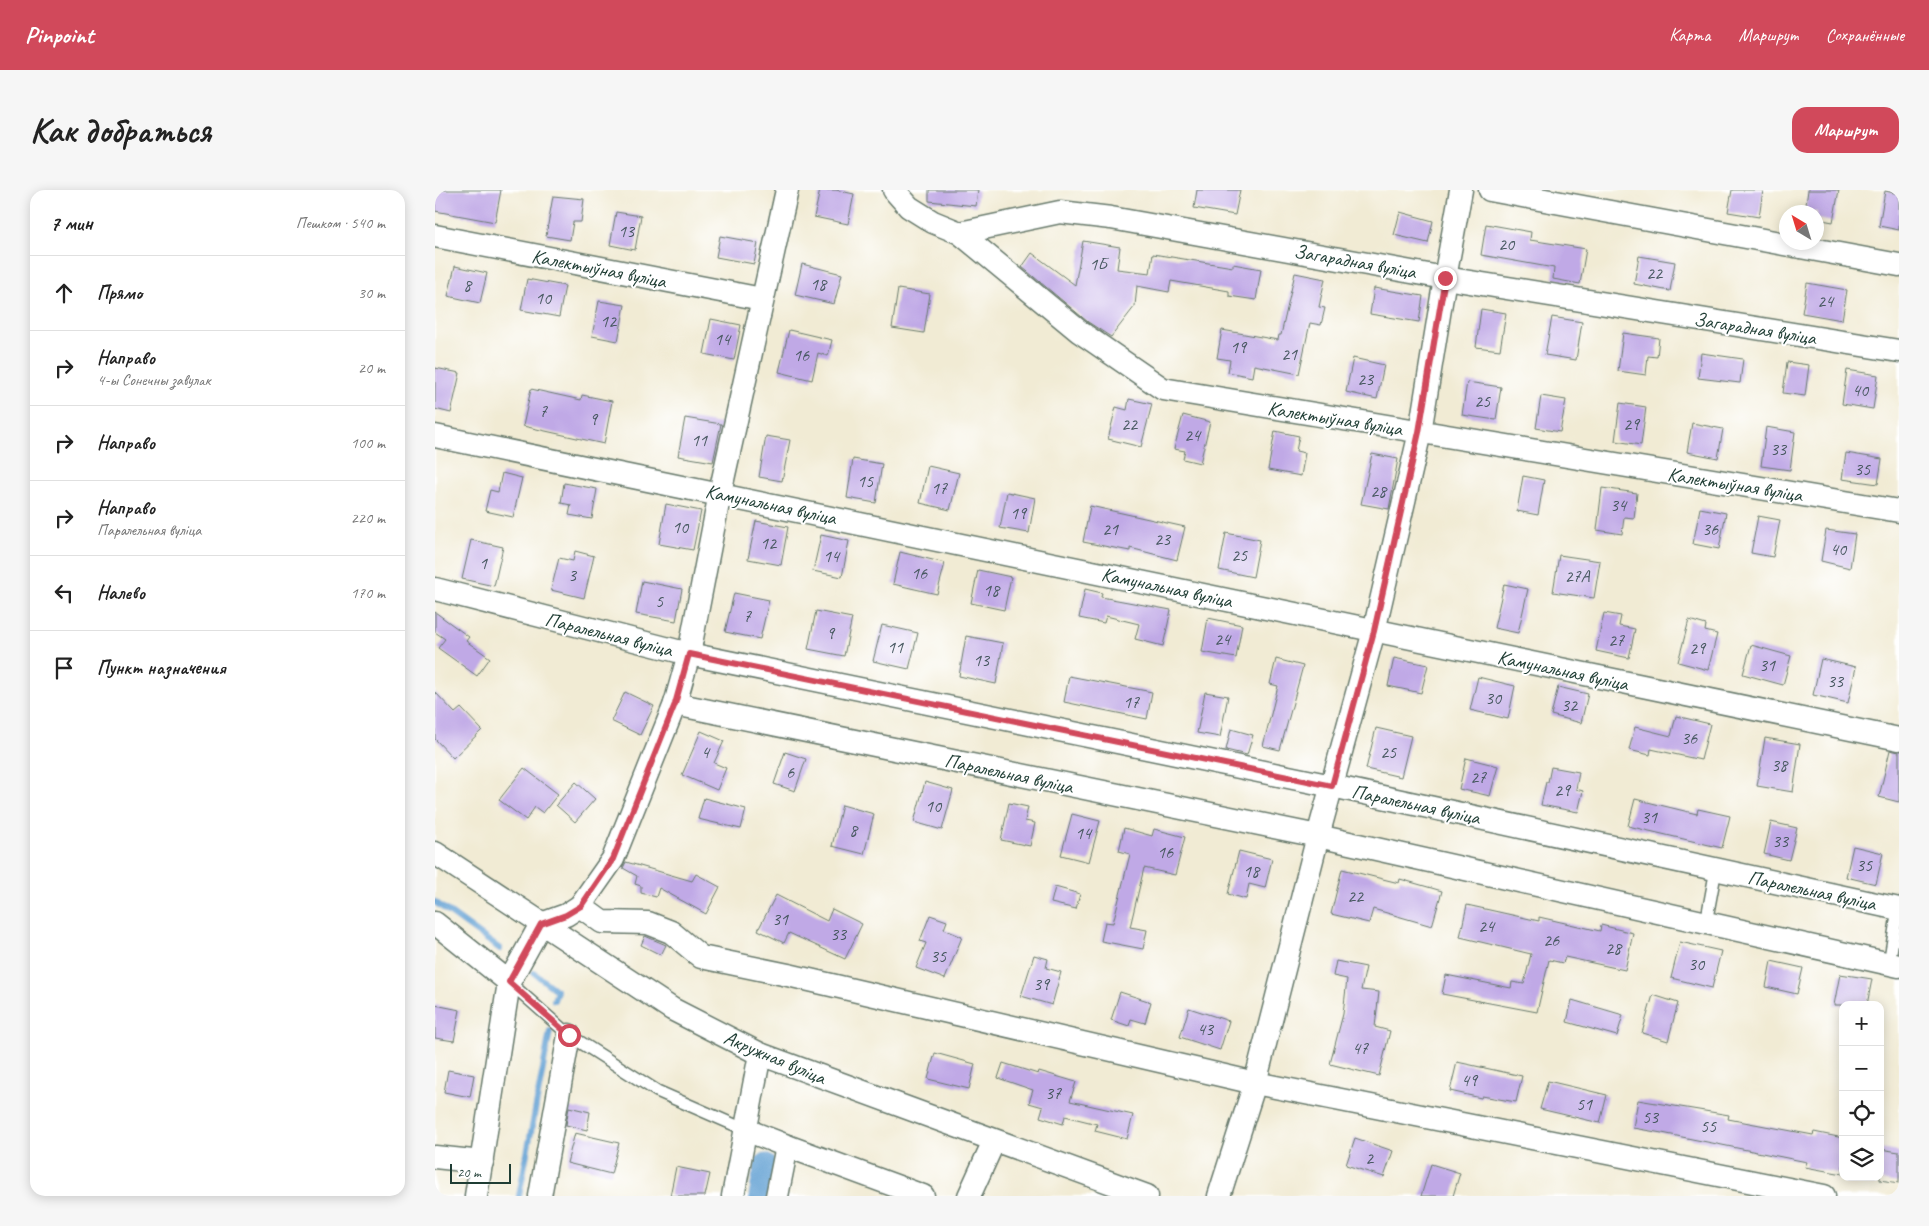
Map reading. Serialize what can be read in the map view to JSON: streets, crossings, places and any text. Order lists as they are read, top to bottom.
{
  "streets": {
    "street": [
      "Загарадная вуліца",
      "Калектыўная вуліца",
      "Камунальная вуліца",
      "Паралельная вуліца",
      "Акружная вуліца"
    ]
  },
  "crossings": [
    ["Загарадная вуліца", "Калектыўная вуліца"]
  ],
  "house_numbers": [
    "13",
    "20",
    "1Б",
    "22",
    "18",
    "8",
    "10",
    "24",
    "12",
    "14",
    "19",
    "21",
    "16",
    "23",
    "40",
    "25",
    "7",
    "9",
    "22",
    "29",
    "24",
    "11",
    "33",
    "35",
    "15",
    "17",
    "28",
    "34",
    "19",
    "10",
    "21",
    "36",
    "23",
    "12",
    "40",
    "25",
    "14",
    "1",
    "16",
    "3",
    "27А",
    "18",
    "5",
    "7",
    "9",
    "24",
    "27",
    "11",
    "29",
    "13",
    "31",
    "33",
    "30",
    "17",
    "32",
    "36",
    "4",
    "25",
    "38",
    "6",
    "27",
    "29",
    "10",
    "31",
    "8",
    "14",
    "33",
    "16",
    "35",
    "18",
    "22",
    "31",
    "24",
    "33",
    "26",
    "28",
    "35",
    "30",
    "39",
    "43",
    "47",
    "49",
    "37",
    "51",
    "53",
    "55",
    "2"
  ],
  "scale_bar": "20 m",
  "north": "top left",
  "page": {
    "header": "Pinpoint",
    "nav": ["Карта", "Маршрут", "Сохранённые"],
    "buttons": "Маршрут",
    "title": "Как добраться",
    "heading": ["7 мин", "Пешком · 540 m"],
    "list": [
      ["Прямо", "30 m"],
      ["Направо", "4-ы Сонечны завулак", "20 m"],
      ["Направо", "100 m"],
      ["Направо", "Паралельная вуліца", "220 m"],
      ["Налево", "170 m"],
      "Пункт назначения"
    ],
    "map_buttons": ["+", "−"],
    "scale": "20 m"
  }
}
